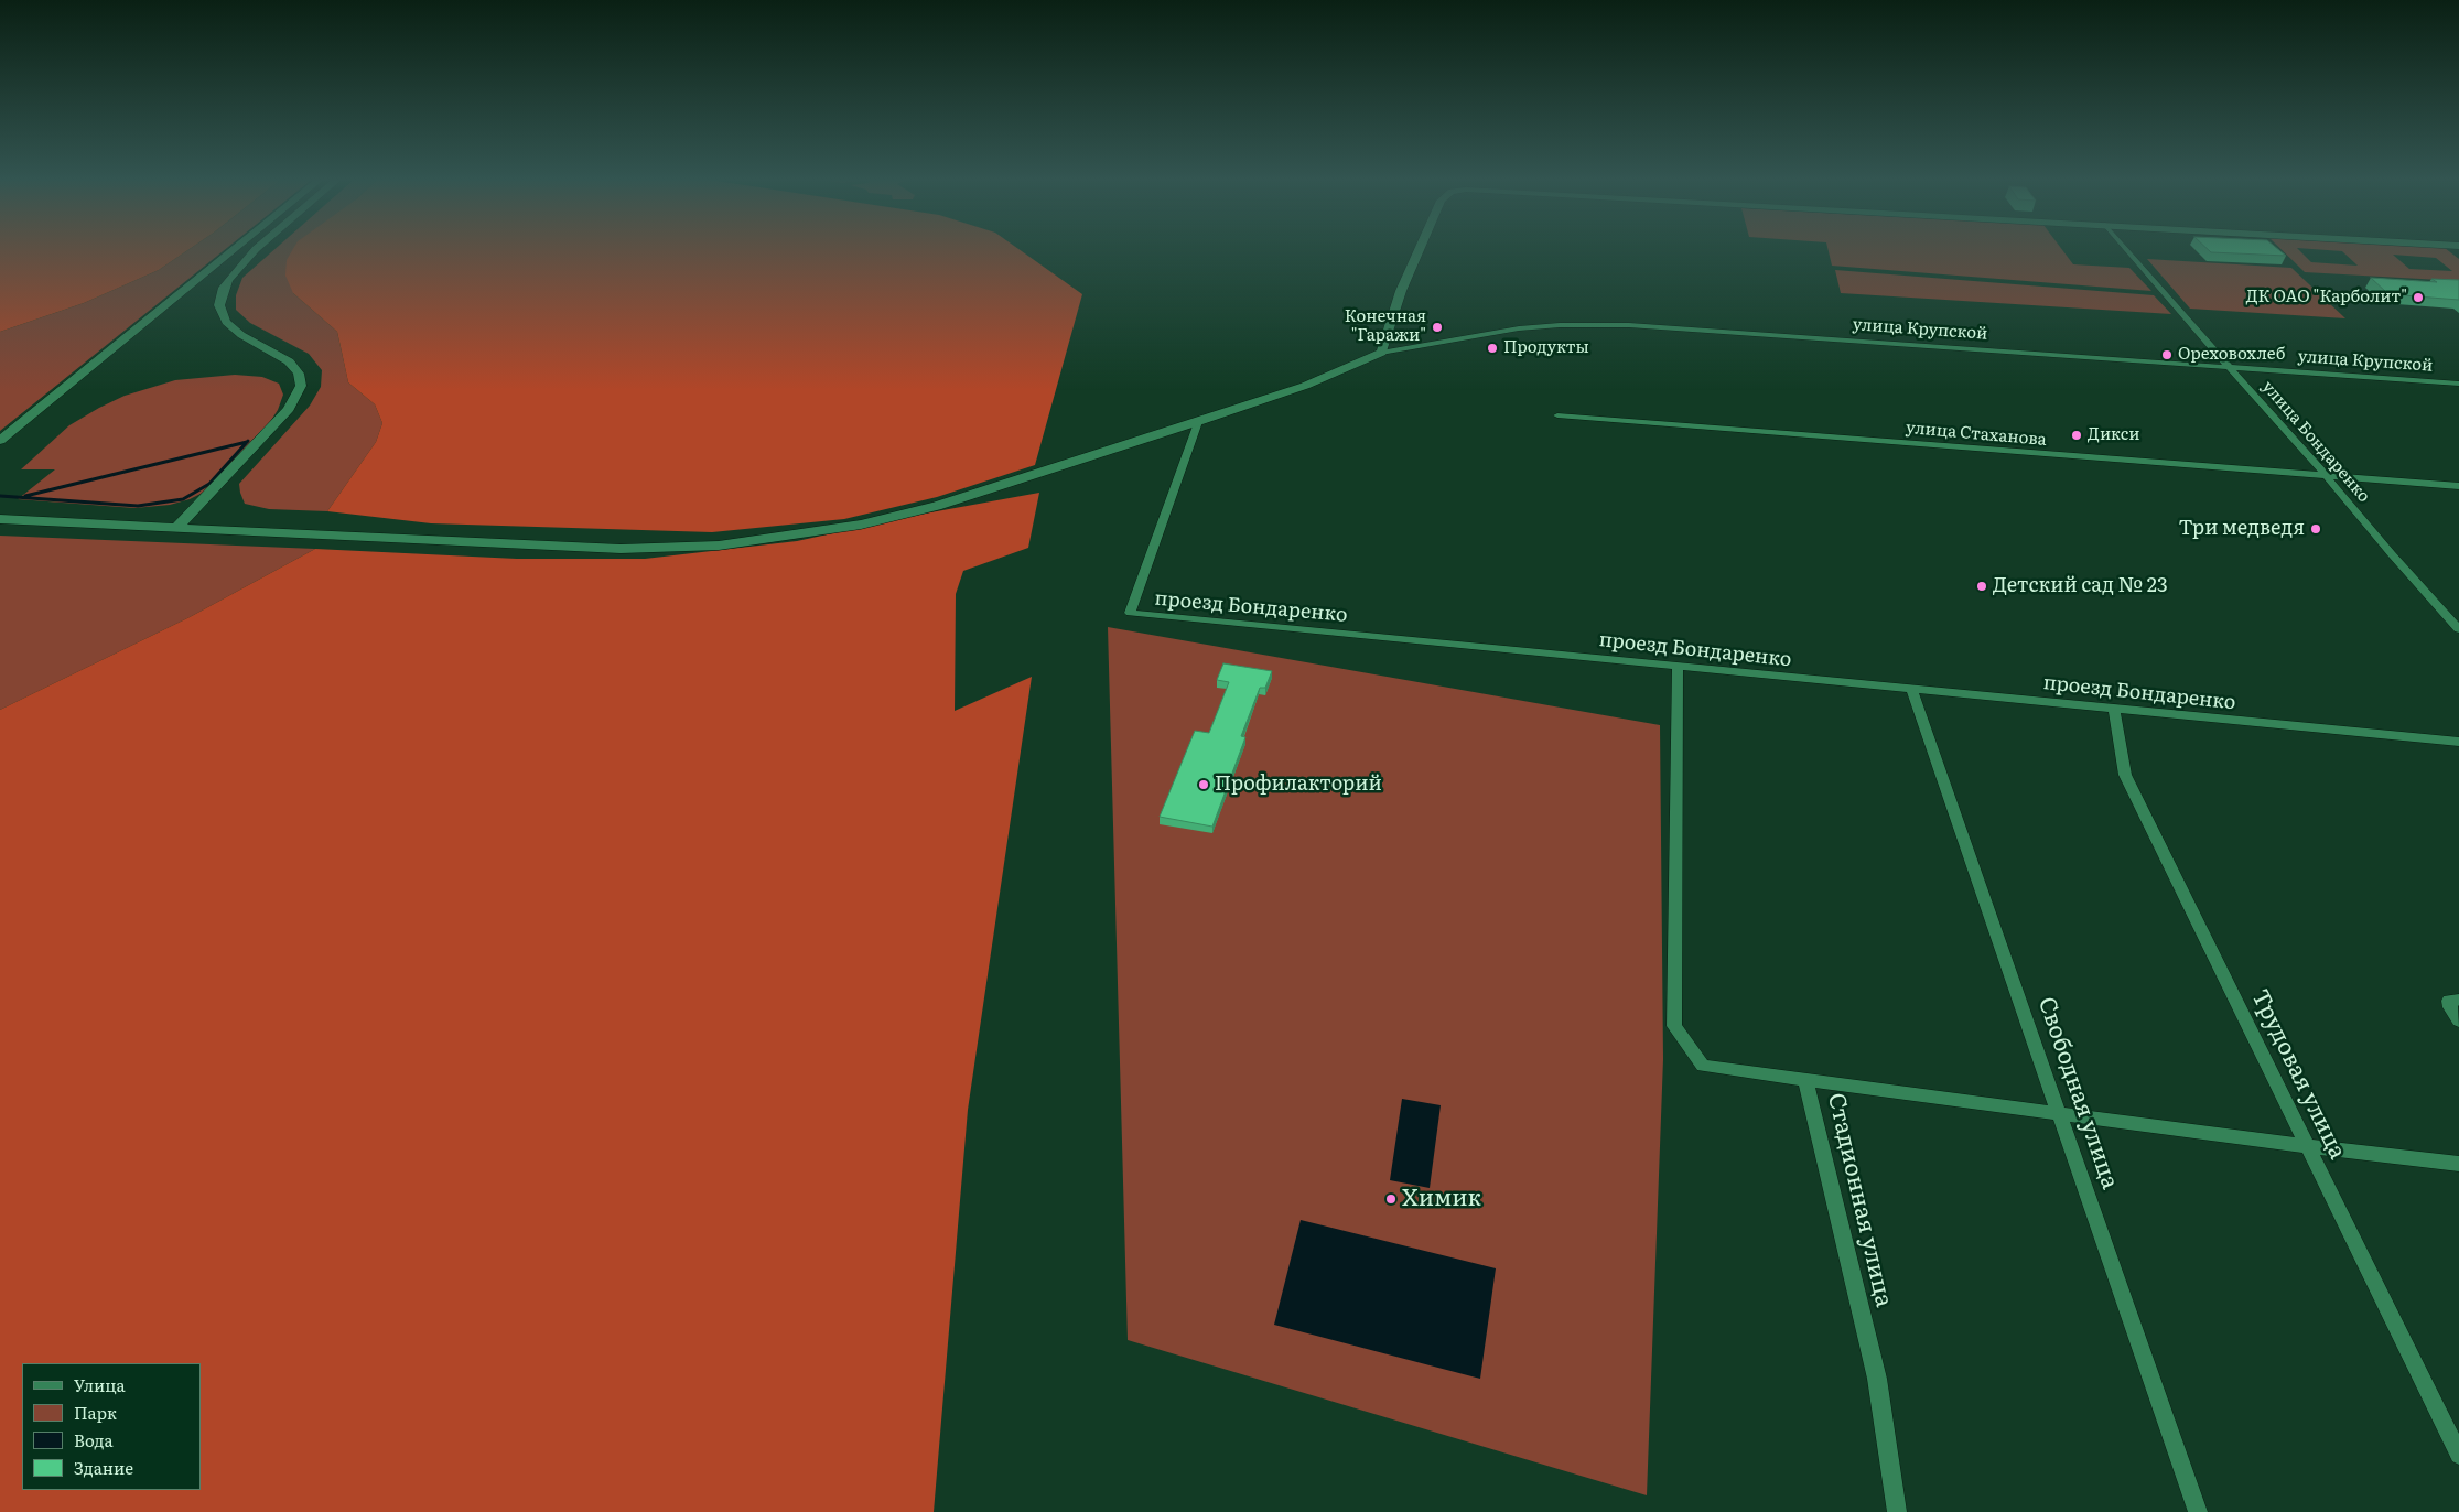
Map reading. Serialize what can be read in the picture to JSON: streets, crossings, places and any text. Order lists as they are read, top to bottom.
{
  "streets": {
    "street": [
      "улица Крупской",
      "улица Стаханова",
      "улица Бондаренко",
      "проезд Бондаренко",
      "Трудовая улица",
      "Свободная улица",
      "Стадионная улица"
    ]
  },
  "crossings": [
    ["улица Крупской", "улица Бондаренко"],
    ["улица Стаханова", "улица Бондаренко"],
    ["проезд Бондаренко", "Трудовая улица"],
    ["проезд Бондаренко", "Свободная улица"],
    ["проезд Бондаренко", "Стадионная улица"]
  ],
  "places": [
    "ДК ОАО \"Карболит\"",
    "Конечная \"Гаражи\"",
    "Продукты",
    "Ореховохлеб",
    "Дикси",
    "Три медведя",
    "Детский сад № 23",
    "Профилакторий",
    "Химик"
  ],
  "legend": [
    "Улица",
    "Парк",
    "Вода",
    "Здание"
  ]
}
